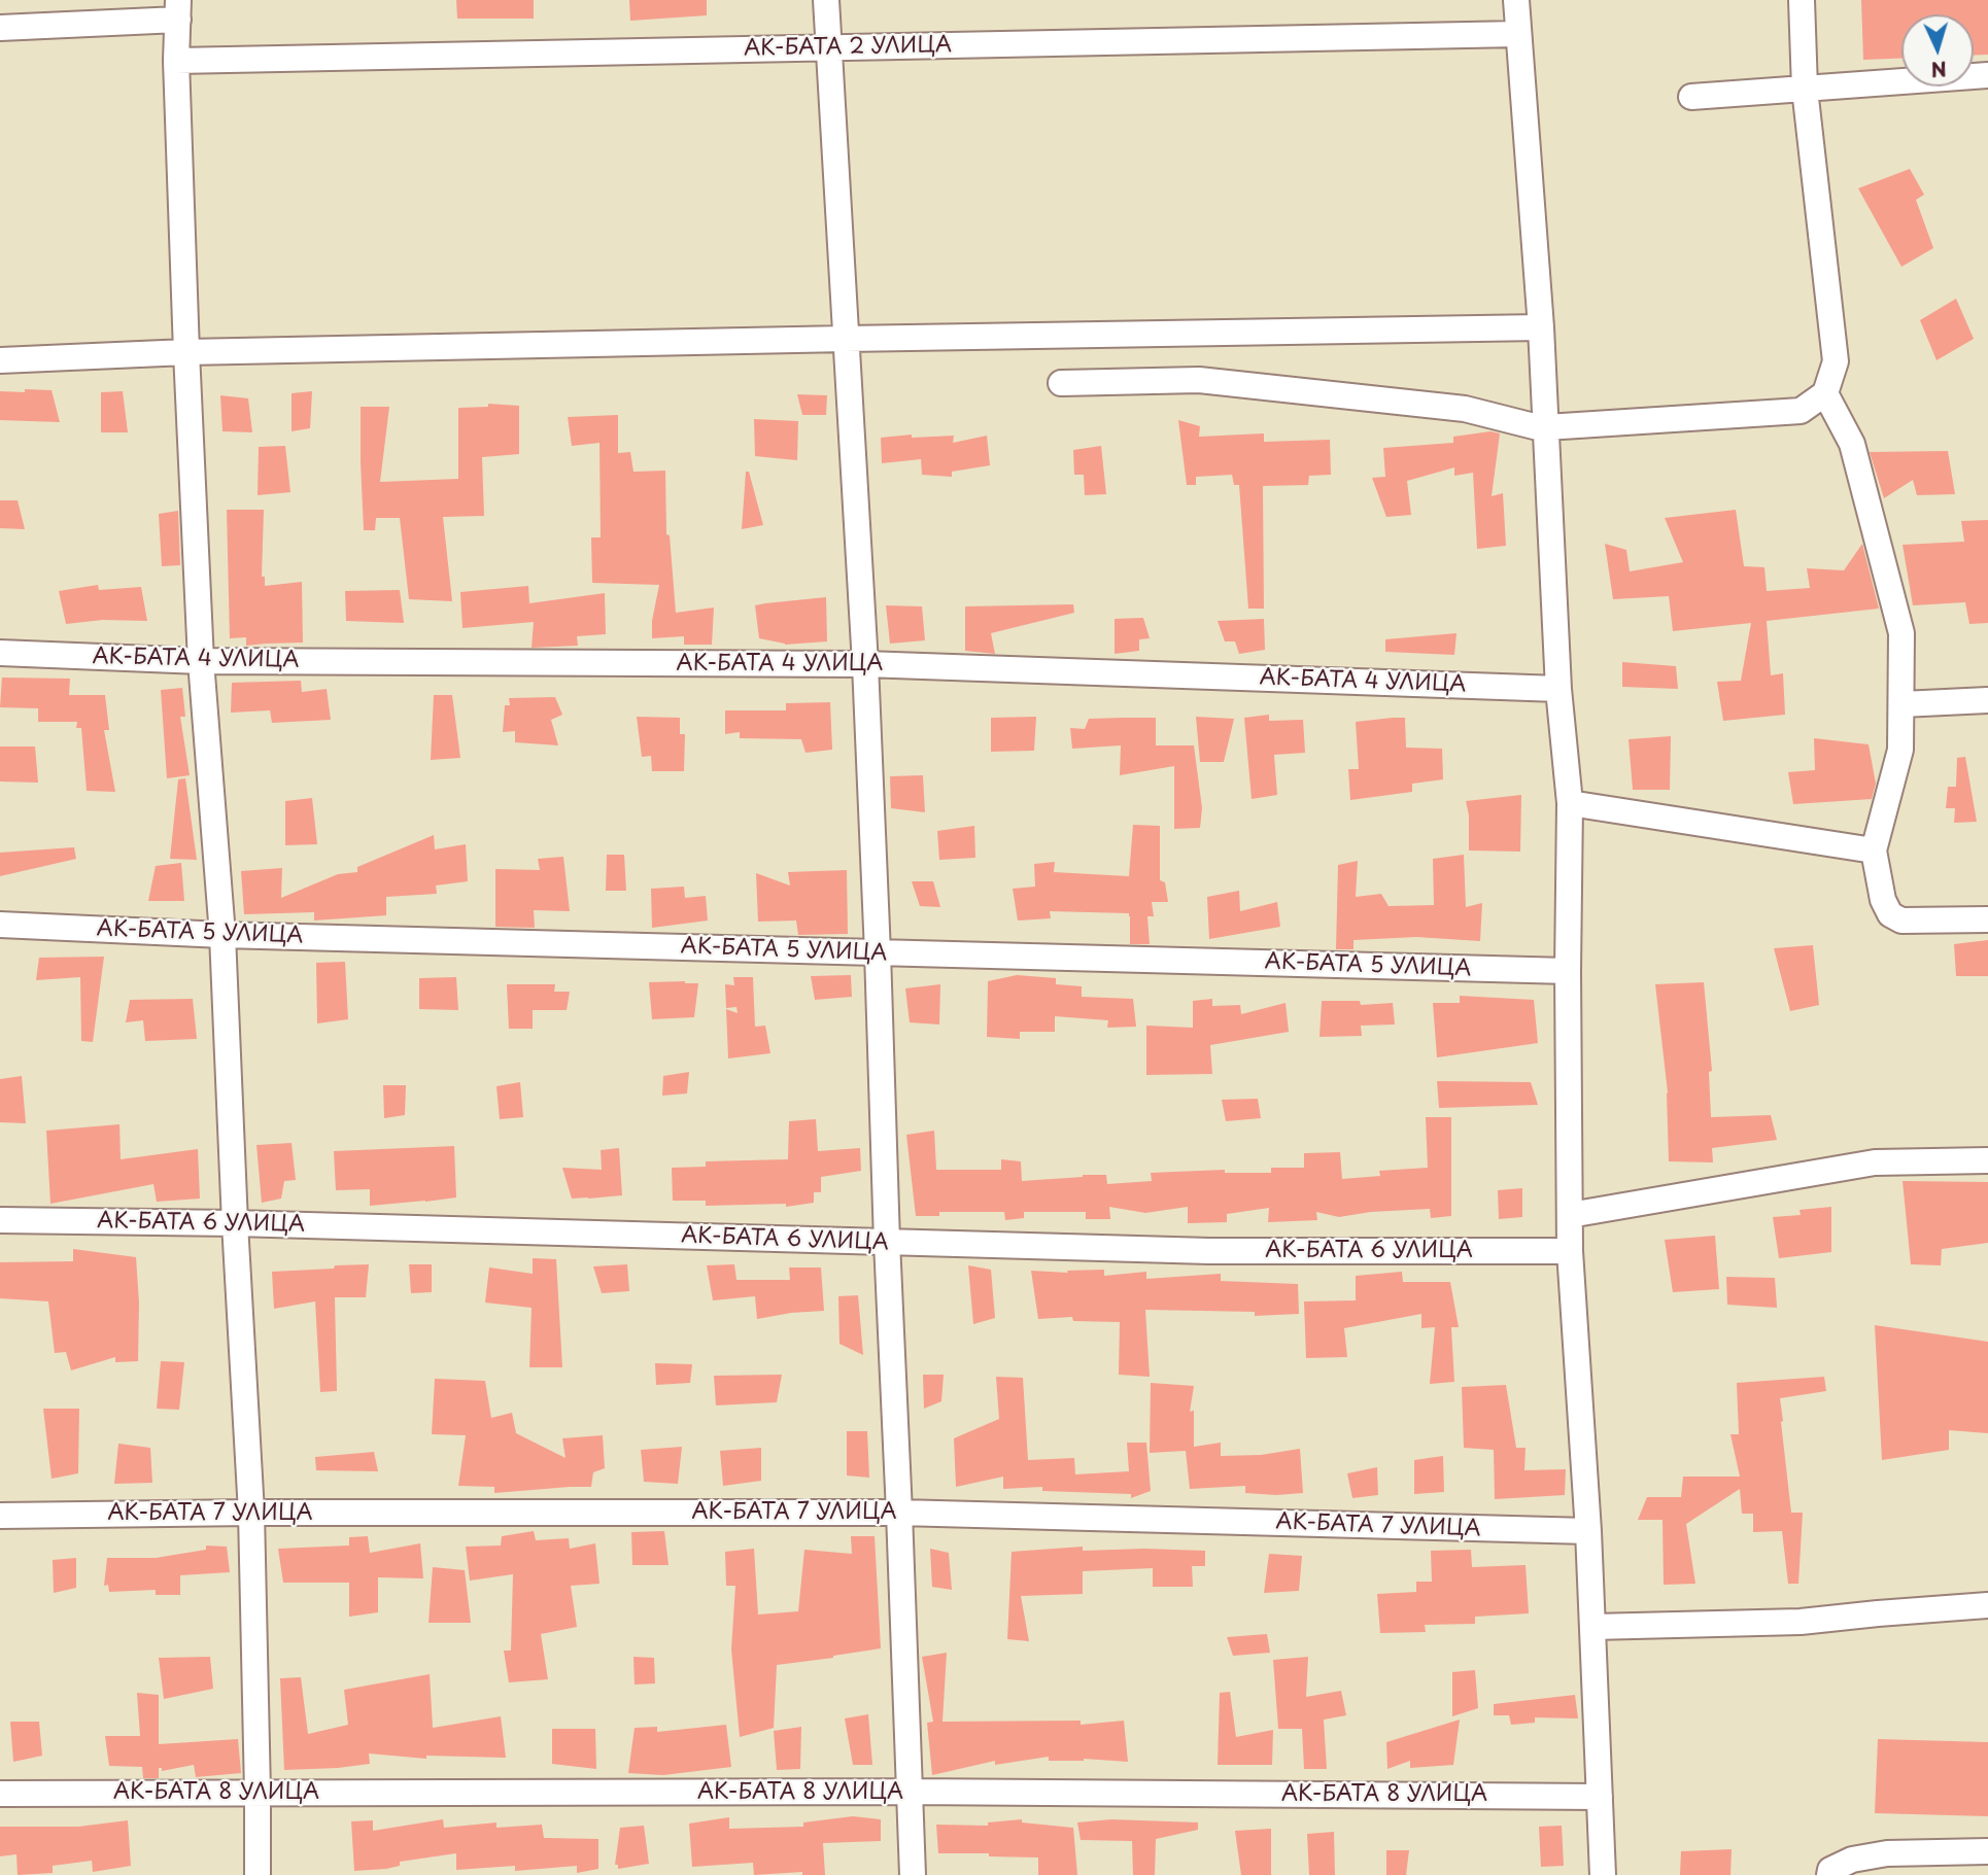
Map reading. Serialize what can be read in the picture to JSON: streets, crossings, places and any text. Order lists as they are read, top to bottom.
{
  "streets": {
    "street": [
      "АК-БАТА 2 УЛИЦА",
      "АК-БАТА 4 УЛИЦА",
      "АК-БАТА 5 УЛИЦА",
      "АК-БАТА 6 УЛИЦА",
      "АК-БАТА 7 УЛИЦА",
      "АК-БАТА 8 УЛИЦА"
    ]
  },
  "north": "bottom"
}
